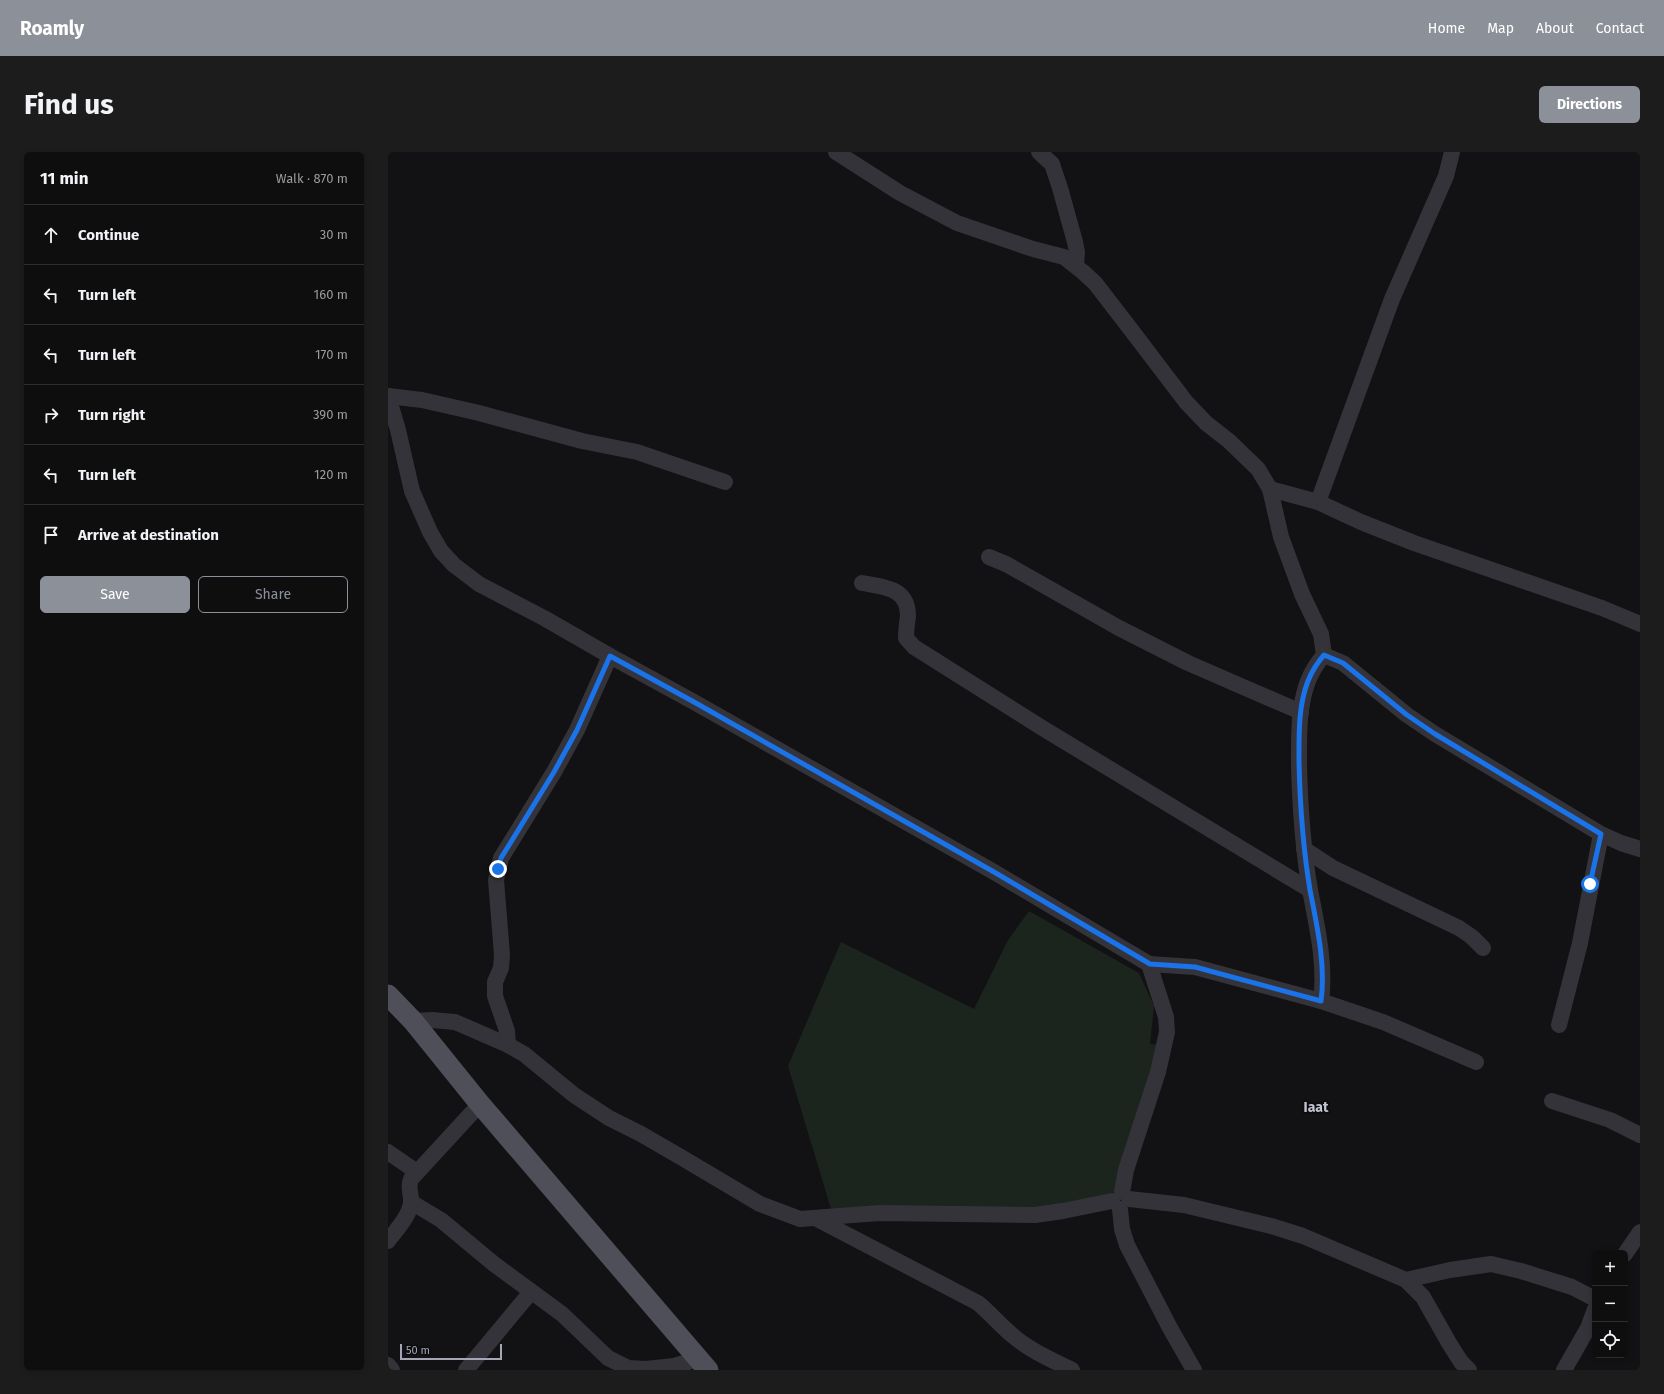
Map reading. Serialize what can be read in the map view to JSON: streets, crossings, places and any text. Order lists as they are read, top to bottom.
{
  "districts": ["Iaat"],
  "scale_bar": "50 m",
  "page": {
    "header": "Roamly",
    "nav": [
      "Home",
      "Map",
      "About",
      "Contact"
    ],
    "buttons": [
      "Directions",
      ["Save", "Share"]
    ],
    "title": "Find us",
    "heading": ["11 min", "Walk · 870 m"],
    "list": [
      ["Continue", "30 m"],
      ["Turn left", "160 m"],
      ["Turn left", "170 m"],
      ["Turn right", "390 m"],
      ["Turn left", "120 m"],
      "Arrive at destination"
    ],
    "map_buttons": ["+", "−"],
    "scale": "50 m"
  }
}
